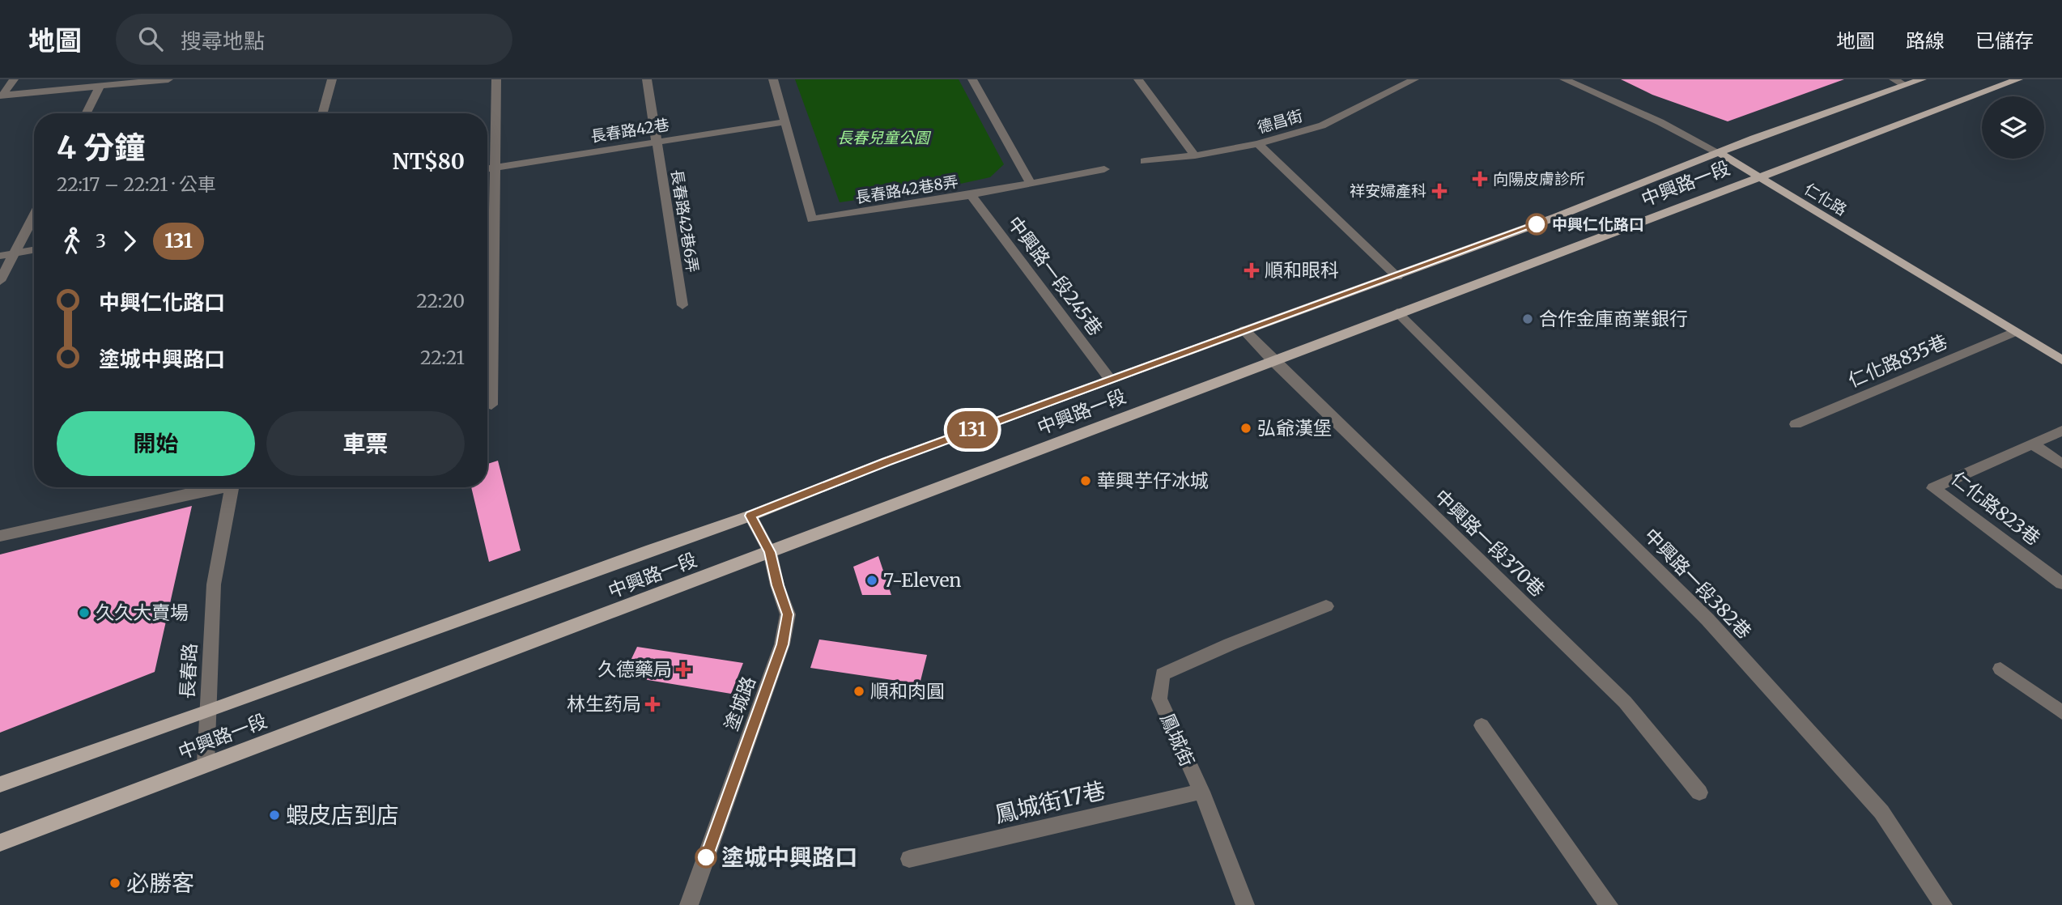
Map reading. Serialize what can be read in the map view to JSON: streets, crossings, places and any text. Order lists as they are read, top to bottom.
{
  "streets": {
    "main road": ["中興路一段", "仁化路"],
    "street": [
      "德昌街",
      "長春路42巷",
      "長春路42巷8弄",
      "長春路42巷6弄",
      "中興路一段245巷",
      "仁化路835巷",
      "仁化路823巷",
      "中興路一段370巷",
      "中興路一段382巷",
      "長春路",
      "塗城路",
      "鳳城街",
      "鳳城街17巷"
    ]
  },
  "crossings": [
    ["長春路42巷", "長春路42巷8弄"],
    ["長春路42巷", "長春路42巷6弄"],
    ["中興路一段", "仁化路"],
    ["中興路一段", "中興路一段245巷"],
    ["中興路一段", "中興路一段370巷"],
    ["中興路一段", "中興路一段382巷"],
    ["中興路一段", "長春路"],
    ["中興路一段", "塗城路"],
    ["長春路42巷8弄", "中興路一段245巷"],
    ["仁化路", "仁化路835巷"],
    ["鳳城街", "鳳城街17巷"]
  ],
  "parks": ["長春兒童公園"],
  "places": {
    "health": [
      "向陽皮膚診所",
      "祥安婦產科",
      "順和眼科",
      "久德藥局",
      "林生药局"
    ],
    "other": [
      "中興仁化路口",
      "合作金庫商業銀行",
      "弘爺漢堡",
      "華興芋仔冰城",
      "7-Eleven",
      "久久大賣場",
      "順和肉圓",
      "蝦皮店到店",
      "塗城中興路口",
      "必勝客"
    ]
  },
  "lines": ["bus line 131"],
  "page": {
    "header": "地圖",
    "search": "搜尋地點",
    "nav": ["地圖", "路線", "已儲存"],
    "on_map": "131",
    "heading": ["4 分鐘", "22:17 – 22:21 · 公車", "NT$80"],
    "legs": ["3", "131"],
    "list": [
      {
        "name": "中興仁化路口",
        "value": "22:20"
      },
      {
        "name": "塗城中興路口",
        "value": "22:21"
      }
    ],
    "buttons": ["開始", "車票"]
  }
}
